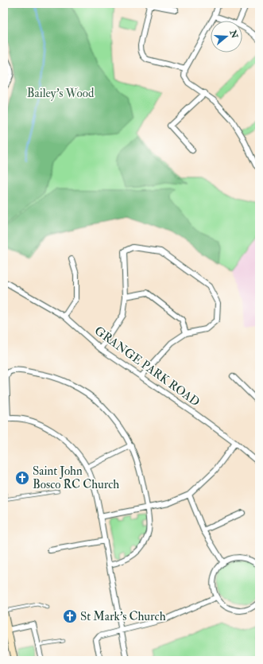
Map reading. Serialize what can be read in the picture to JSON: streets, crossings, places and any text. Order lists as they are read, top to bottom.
{
  "streets": {
    "street": ["GRANGE PARK ROAD"]
  },
  "parks": ["Bailey's Wood"],
  "places": {
    "church": ["Saint John Bosco RC Church", "St Mark's Church"]
  },
  "north": "right"
}
